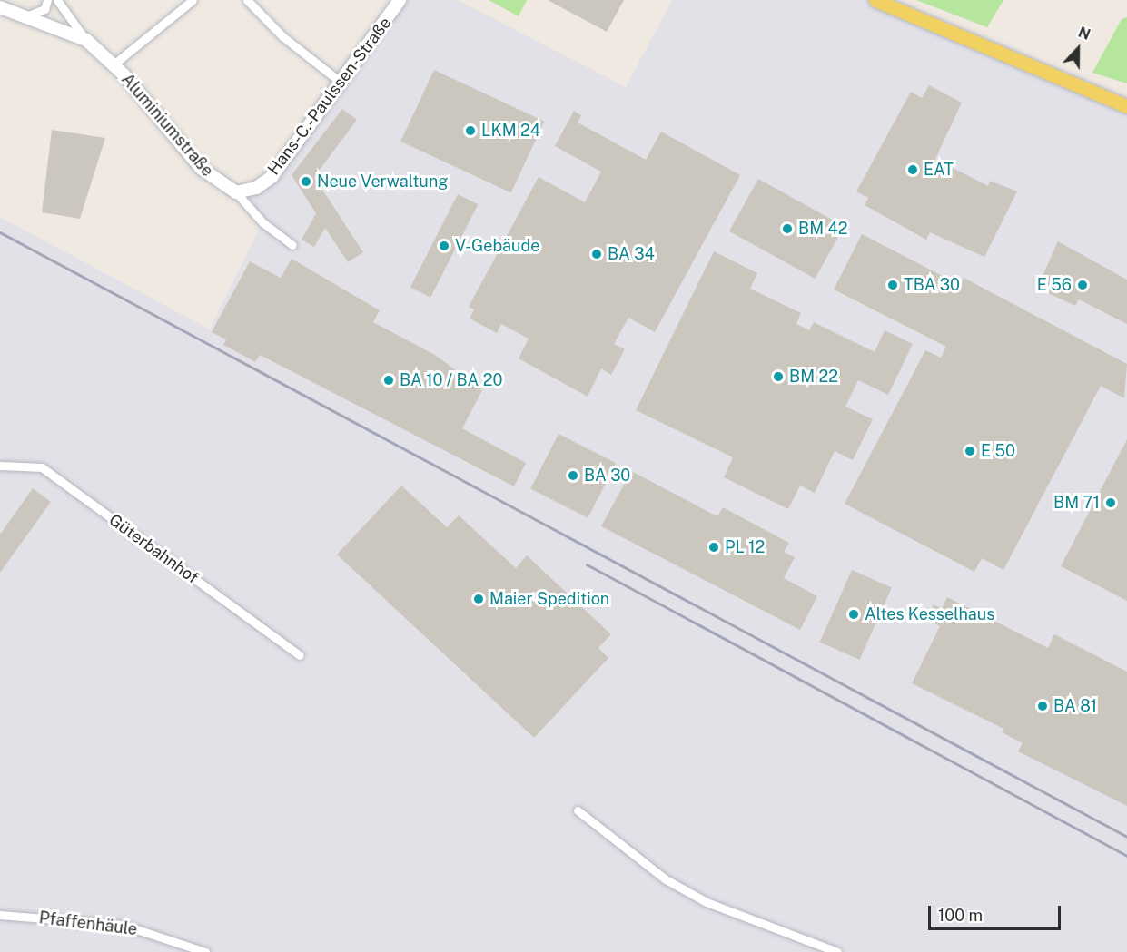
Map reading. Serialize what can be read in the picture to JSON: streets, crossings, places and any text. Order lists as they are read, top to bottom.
{
  "streets": {
    "street": [
      "Hans-C.-Paulssen-Straße",
      "Aluminiumstraße",
      "Güterbahnhof",
      "Pfaffenhäule"
    ]
  },
  "crossings": [
    ["Hans-C.-Paulssen-Straße", "Aluminiumstraße"]
  ],
  "places": [
    "LKM 24",
    "EAT",
    "Neue Verwaltung",
    "BM 42",
    "V-Gebäude",
    "BA 34",
    "TBA 30",
    "E 56",
    "BM 22",
    "BA 10 / BA 20",
    "E 50",
    "BA 30",
    "BM 71",
    "PL 12",
    "Maier Spedition",
    "Altes Kesselhaus",
    "BA 81"
  ],
  "scale_bar": "100 m",
  "north": "top"
}
